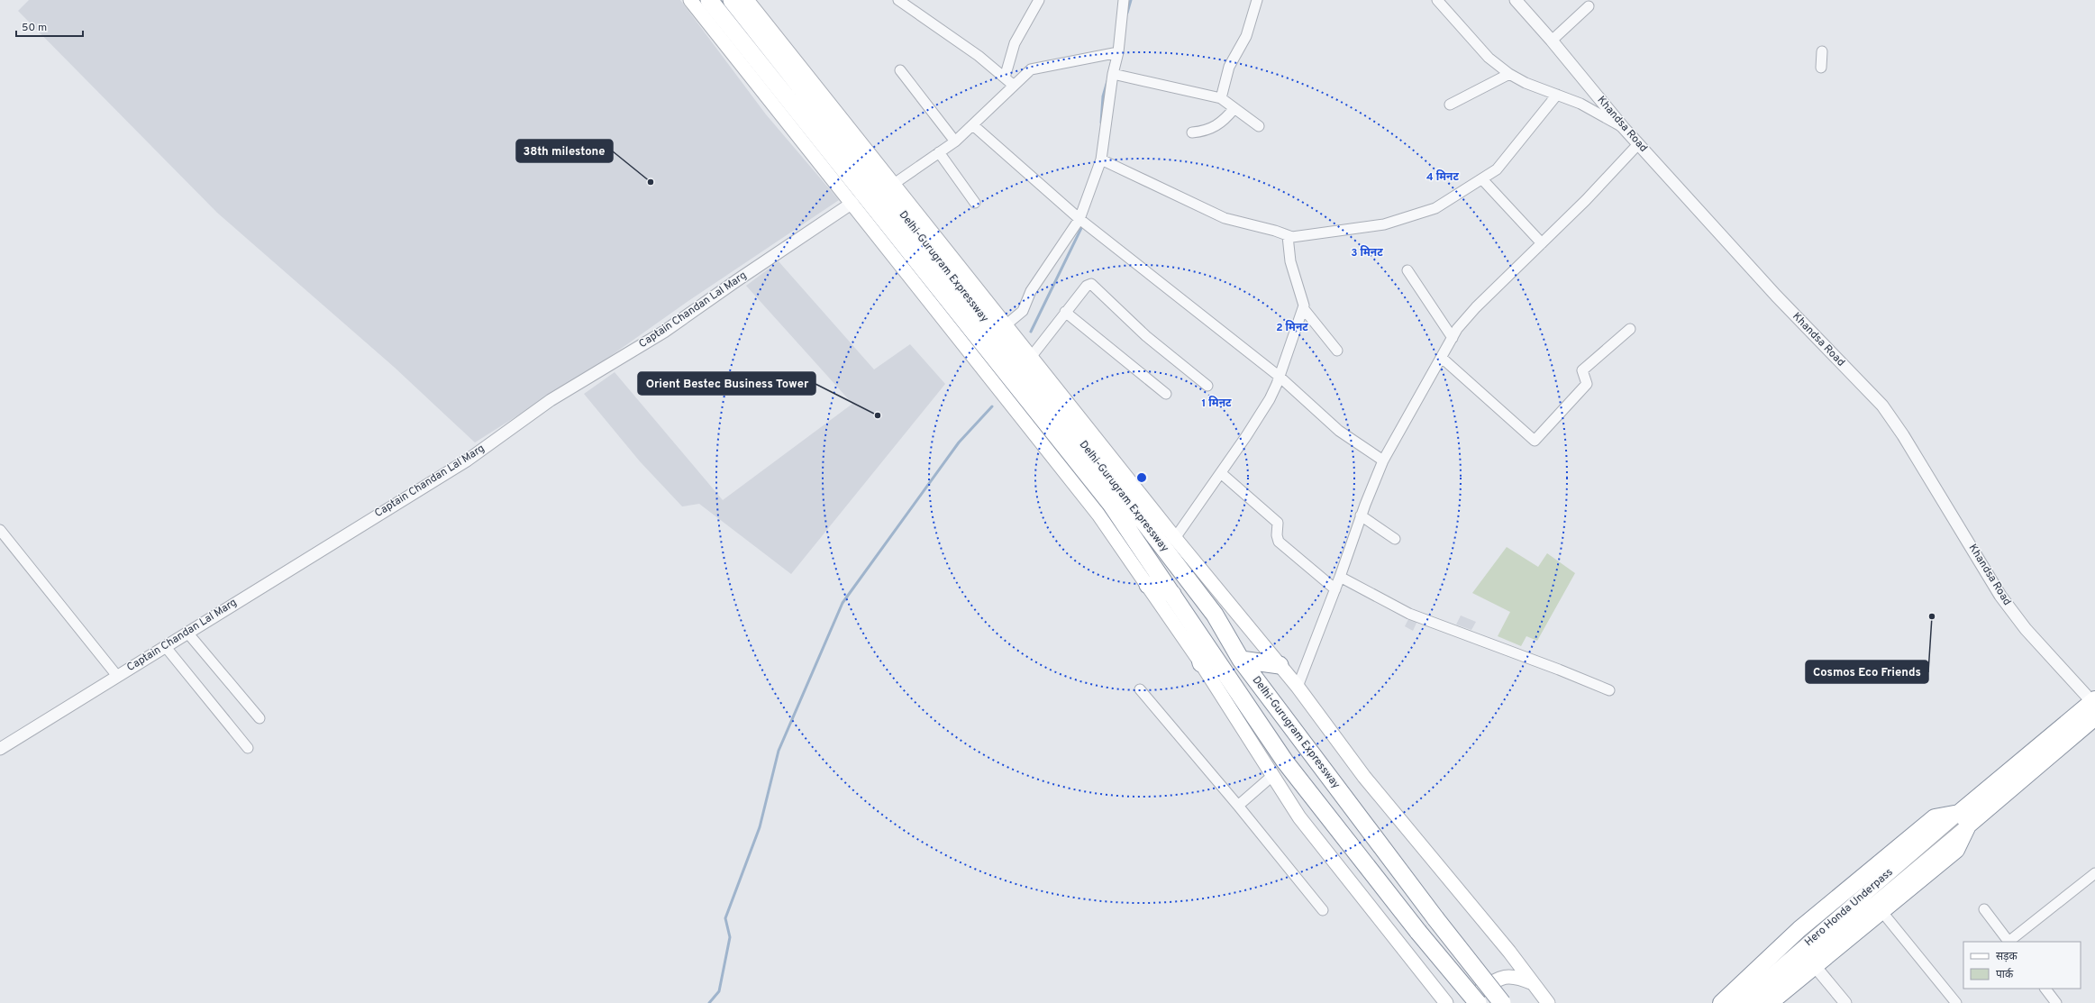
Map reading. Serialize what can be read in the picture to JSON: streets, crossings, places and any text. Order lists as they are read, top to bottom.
{
  "streets": {
    "highway": ["Delhi-Gurugram Expressway"],
    "main road": ["Hero Honda Underpass"],
    "street": ["Khandsa Road", "Captain Chandan Lal Marg"]
  },
  "places": ["38th milestone", "Orient Bestec Business Tower", "Cosmos Eco Friends"],
  "legend": ["सड़क", "पार्क"],
  "scale_bar": "50 m",
  "rings": [
    "4 मिनट",
    "3 मिनट",
    "2 मिनट",
    "1 मिनट"
  ]
}
